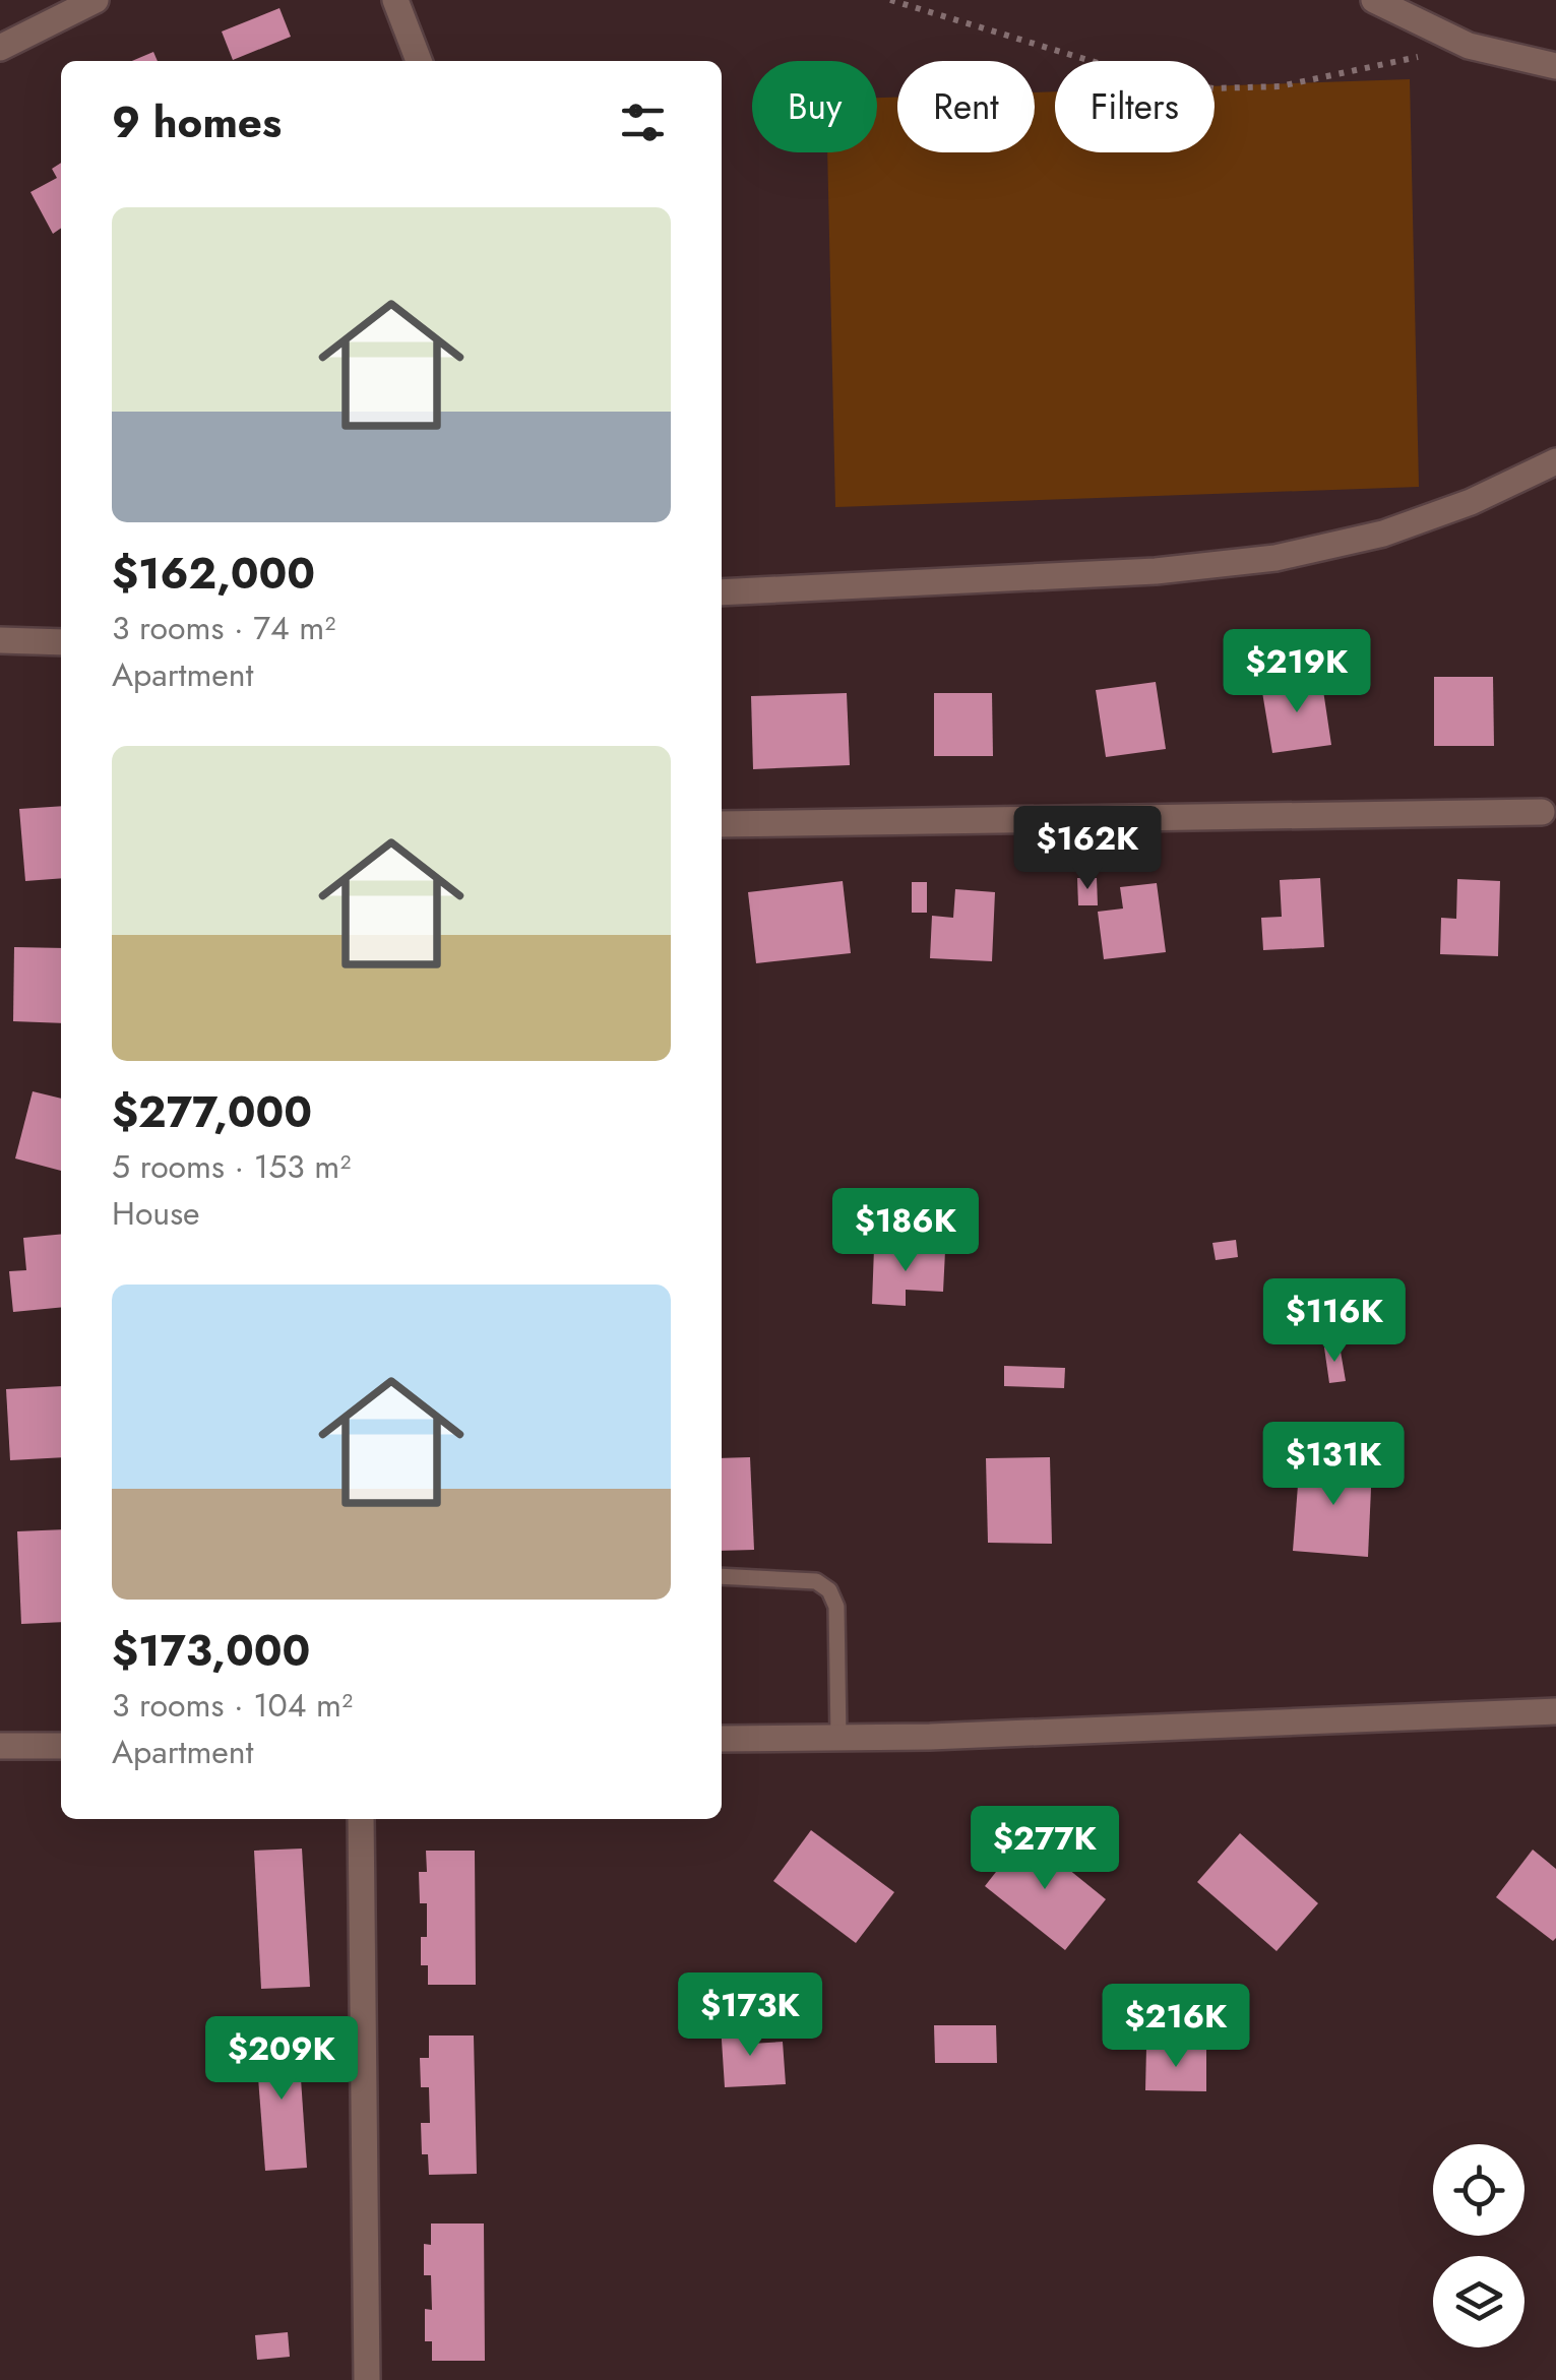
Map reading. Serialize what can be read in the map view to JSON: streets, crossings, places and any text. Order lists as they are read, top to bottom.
{
  "page": {
    "chip": ["Buy", "Rent", "Filters"],
    "heading": "9 homes",
    "list": [
      {
        "name": "$162,000",
        "note": "3 rooms · 74 m² · Apartment"
      },
      {
        "name": "$277,000",
        "note": "5 rooms · 153 m² · House"
      },
      {
        "name": "$173,000",
        "note": "3 rooms · 104 m² · Apartment"
      }
    ],
    "price": [
      "$219K",
      "$162K",
      "$186K",
      "$116K",
      "$131K",
      "$277K",
      "$173K",
      "$216K",
      "$209K"
    ]
  }
}
